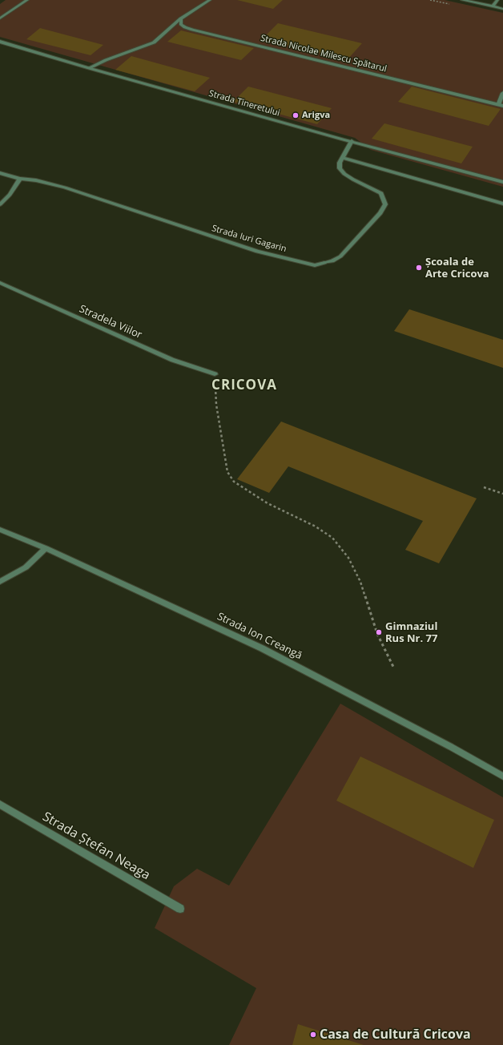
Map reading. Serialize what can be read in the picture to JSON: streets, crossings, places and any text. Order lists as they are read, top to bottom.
{
  "streets": {
    "street": [
      "Strada Nicolae Milescu Spătarul",
      "Strada Tineretului",
      "Strada Iuri Gagarin",
      "Stradela Viilor",
      "Strada Ion Creangă",
      "Strada Ștefan Neaga"
    ]
  },
  "crossings": [
    ["Strada Tineretului", "Strada Iuri Gagarin"]
  ],
  "districts": ["CRICOVA"],
  "places": [
    "Arigva",
    "Școala de Arte Cricova",
    "Gimnaziul Rus Nr. 77",
    "Casa de Cultură Cricova"
  ]
}
